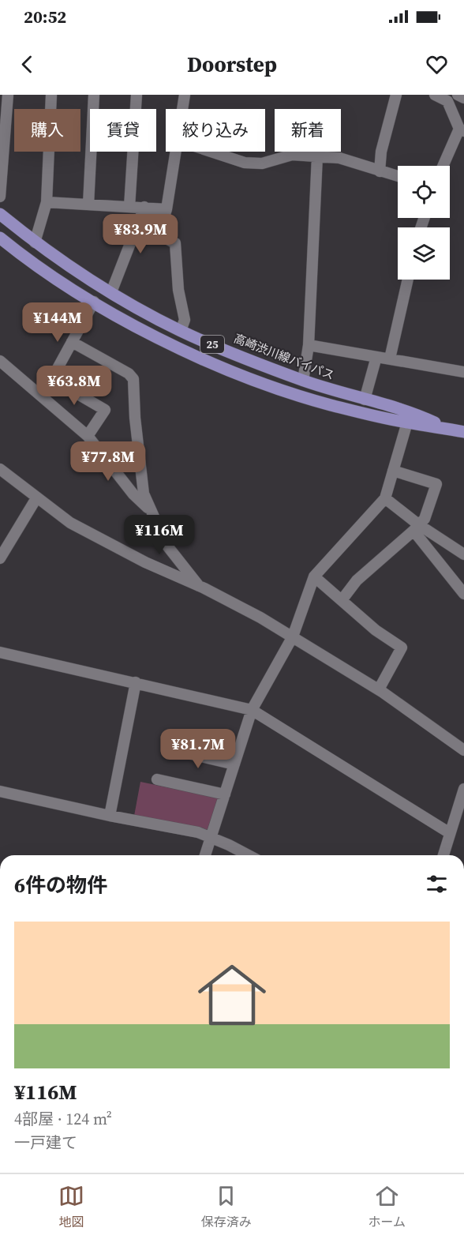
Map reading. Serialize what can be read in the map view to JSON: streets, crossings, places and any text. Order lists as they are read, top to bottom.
{
  "streets": {
    "main road": ["25", "高崎渋川線バイパス"]
  },
  "page": {
    "status": "20:52",
    "header": "Doorstep",
    "chip": [
      "購入",
      "賃貸",
      "絞り込み",
      "新着"
    ],
    "price": [
      "¥83.9M",
      "¥144M",
      "¥63.8M",
      "¥77.8M",
      "¥116M",
      "¥81.7M"
    ],
    "heading": "6件の物件",
    "list": [
      {
        "name": "¥116M",
        "note": "4部屋 · 124 m² · 一戸建て"
      }
    ],
    "tabs": ["地図", "保存済み", "ホーム"]
  }
}
